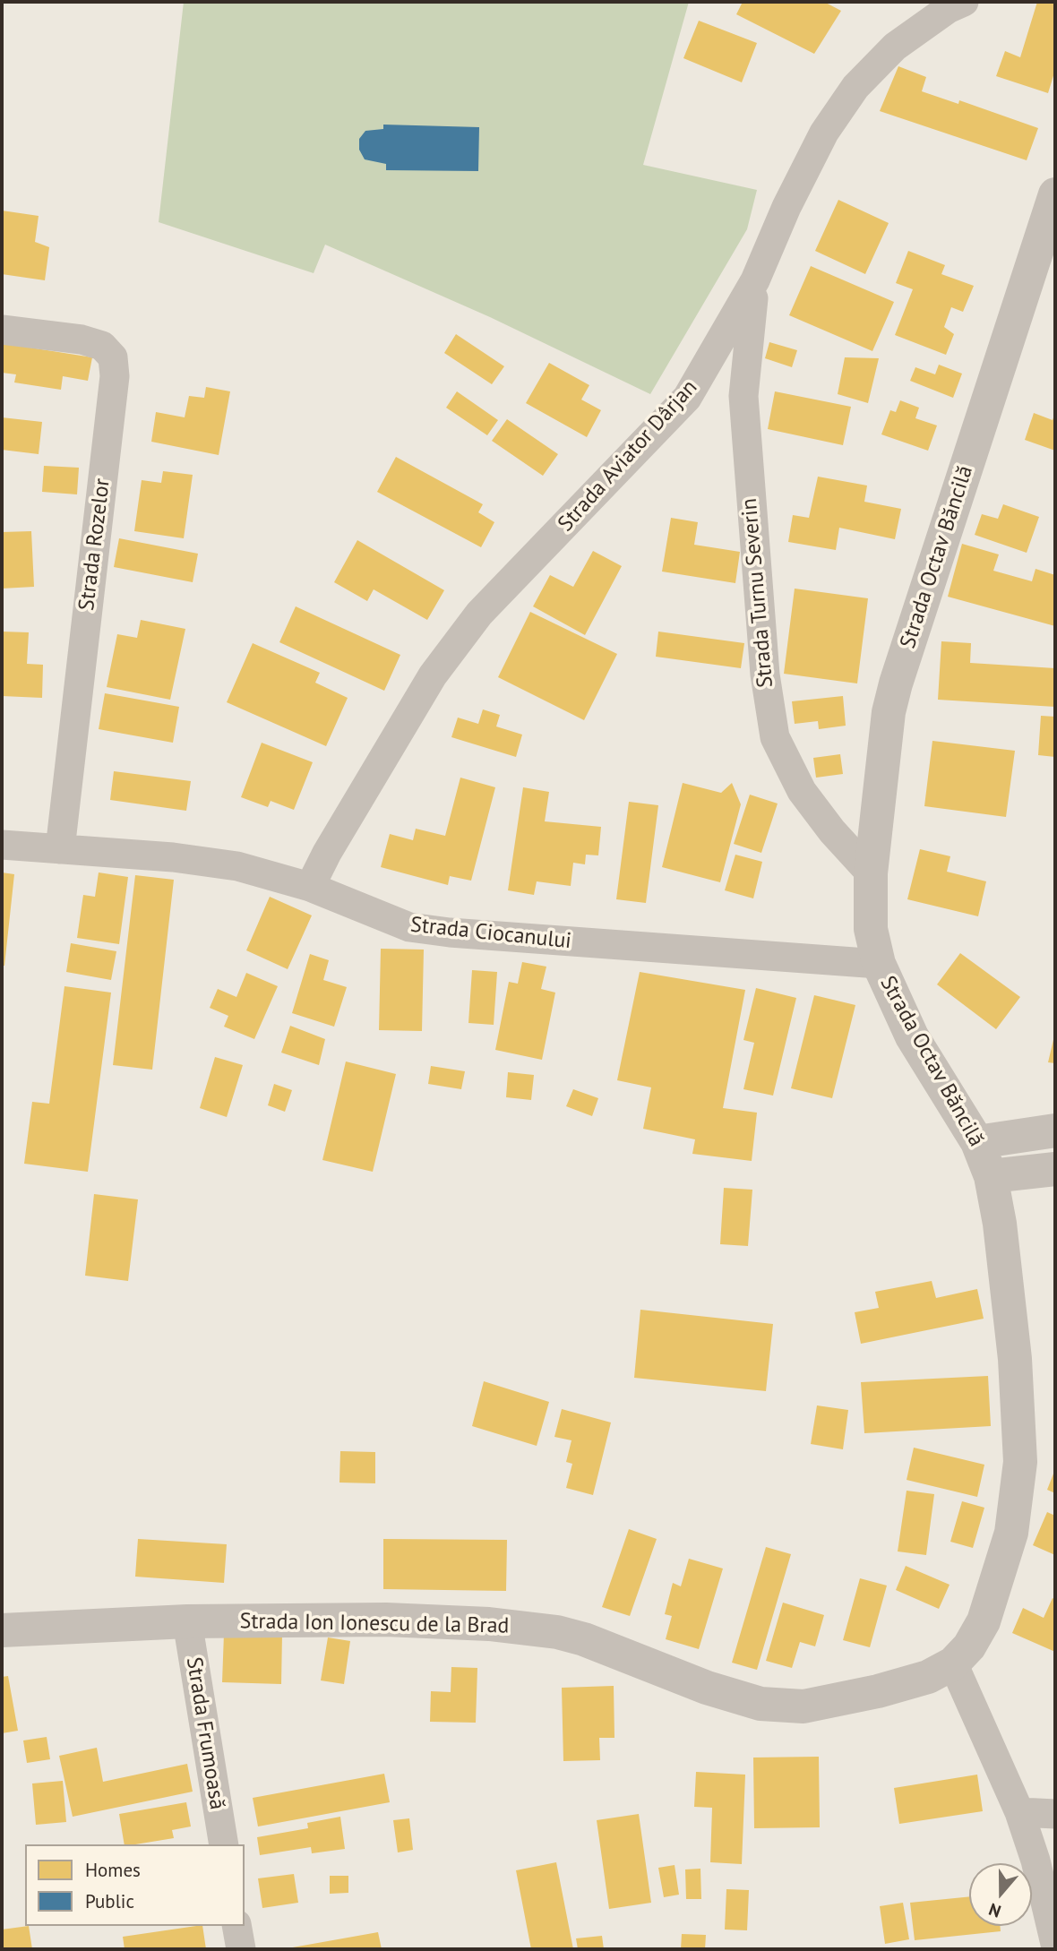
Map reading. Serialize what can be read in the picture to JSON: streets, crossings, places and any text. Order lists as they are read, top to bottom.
{
  "streets": {
    "street": [
      "Strada Aviator Dârjan",
      "Strada Rozelor",
      "Strada Octav Băncilă",
      "Strada Turnu Severin",
      "Strada Ciocanului",
      "Strada Ion Ionescu de la Brad",
      "Strada Frumoasă"
    ]
  },
  "crossings": [
    ["Strada Aviator Dârjan", "Strada Turnu Severin"],
    ["Strada Aviator Dârjan", "Strada Ciocanului"],
    ["Strada Rozelor", "Strada Ciocanului"],
    ["Strada Octav Băncilă", "Strada Turnu Severin"],
    ["Strada Octav Băncilă", "Strada Ciocanului"],
    ["Strada Octav Băncilă", "Strada Ion Ionescu de la Brad"],
    ["Strada Ion Ionescu de la Brad", "Strada Frumoasă"]
  ],
  "legend": ["Homes", "Public"],
  "north": "bottom"
}
